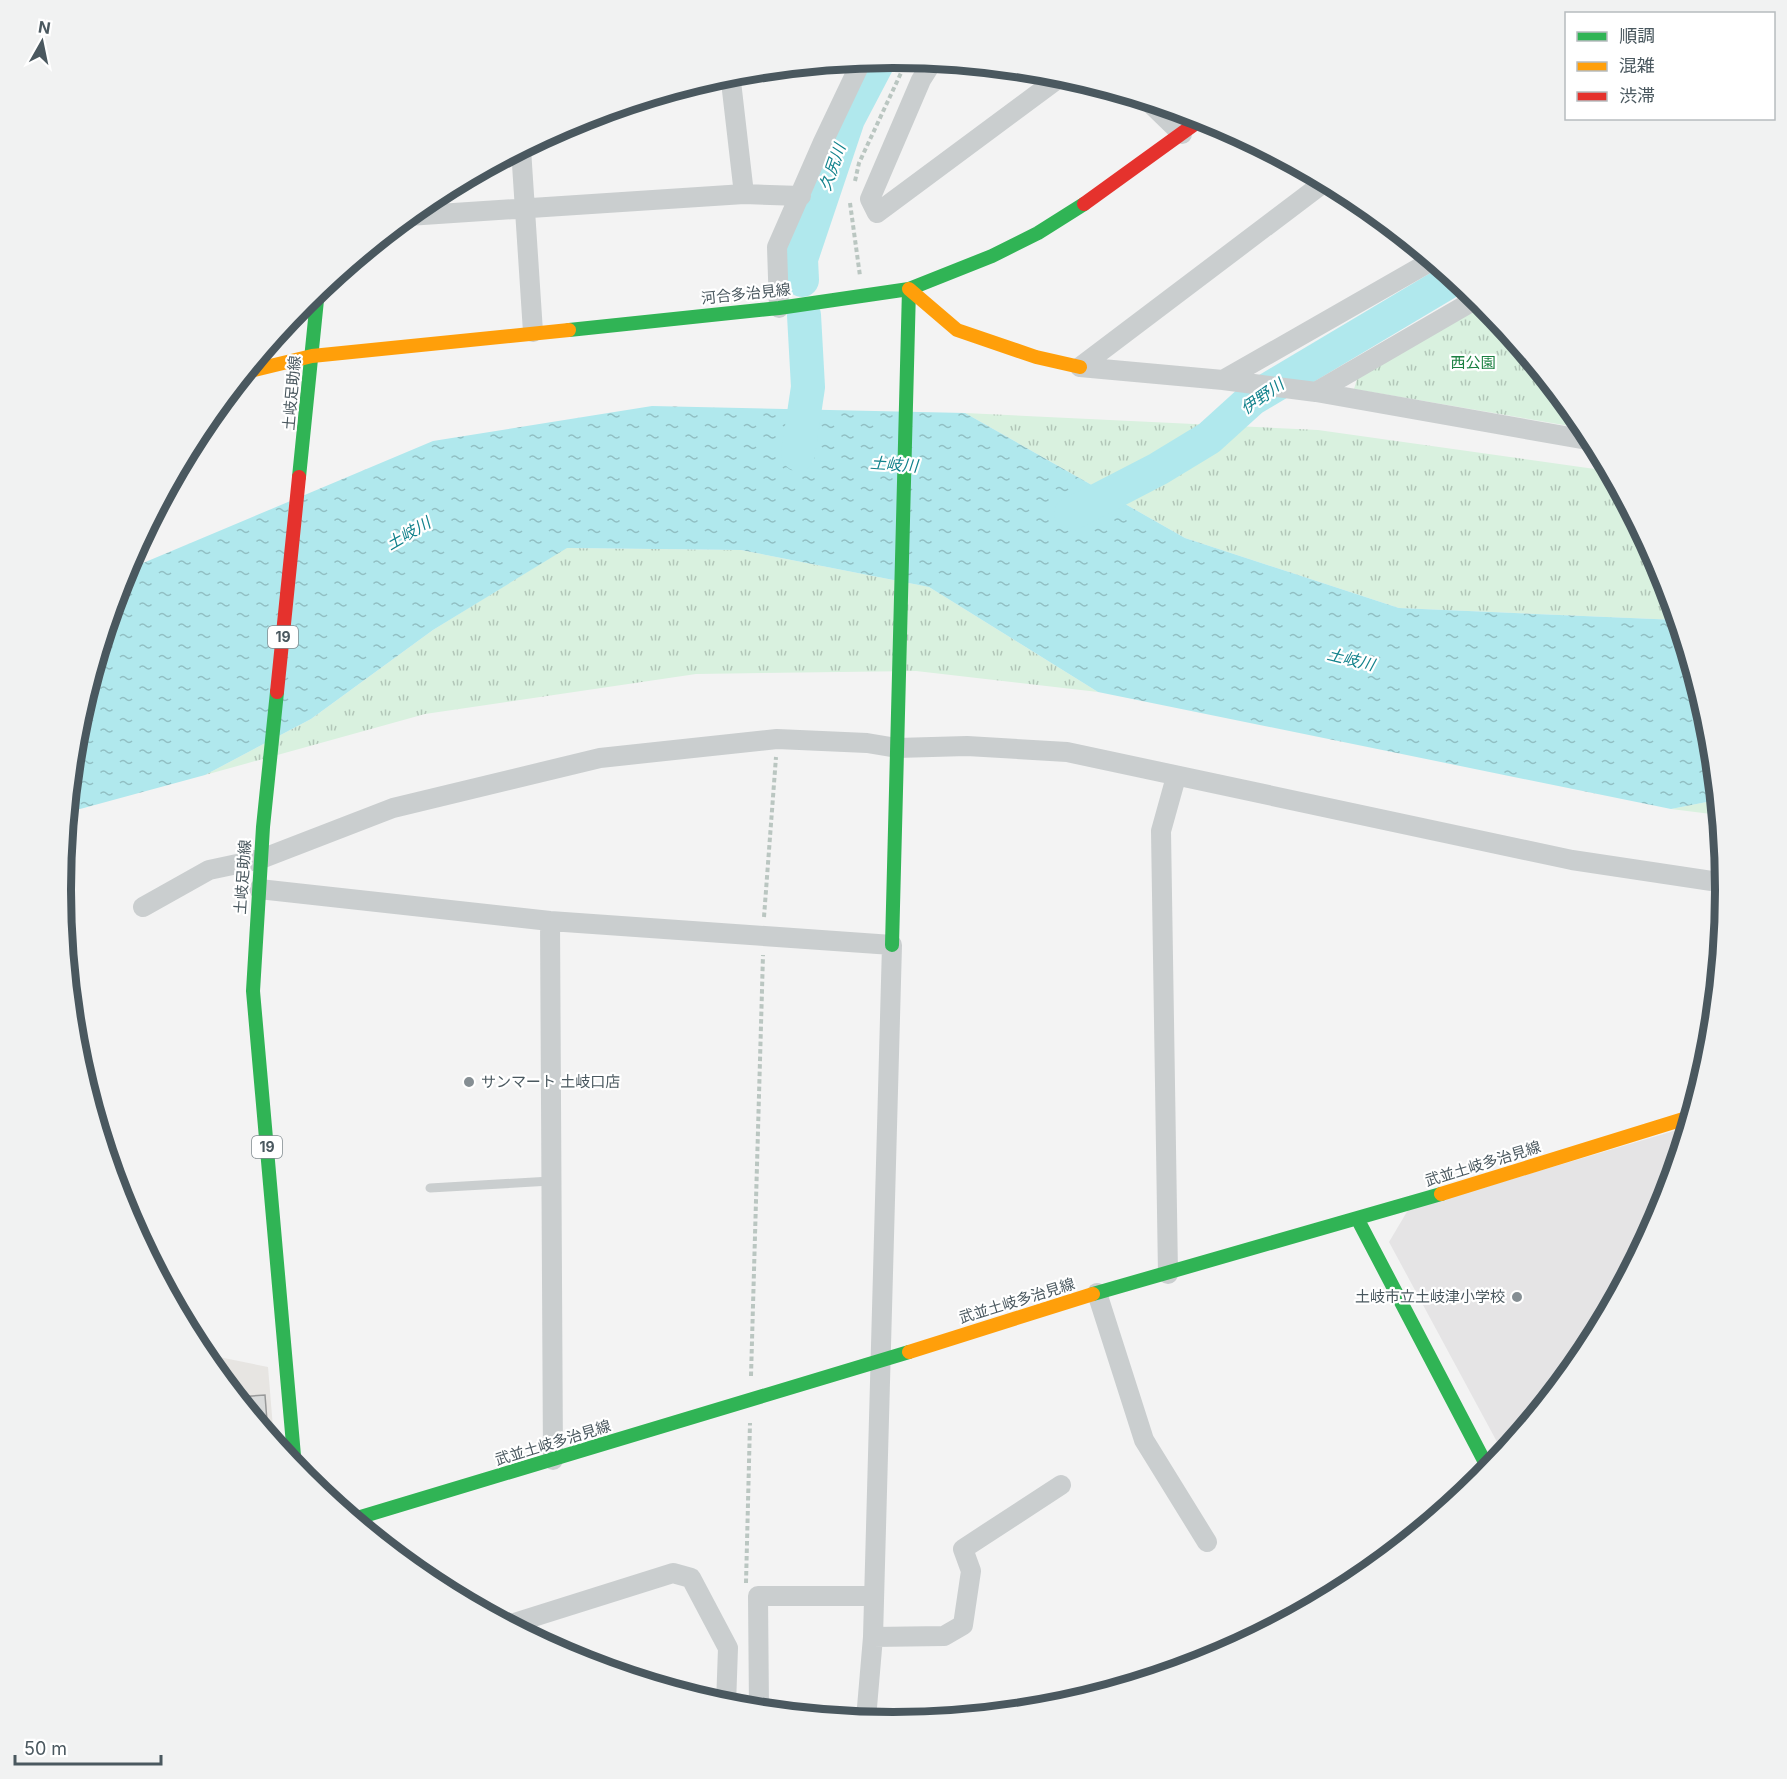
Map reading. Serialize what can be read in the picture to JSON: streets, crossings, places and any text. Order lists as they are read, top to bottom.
{
  "streets": {
    "main road": [
      "河合多治見線",
      "土岐足助線",
      "19",
      "武並土岐多治見線"
    ]
  },
  "crossings": [
    ["河合多治見線", "土岐足助線"]
  ],
  "water": ["久尻川", "伊野川", "土岐川"],
  "parks": ["西公園"],
  "places": ["サンマート 土岐口店", "土岐市立土岐津小学校"],
  "legend": ["順調", "混雑", "渋滞"],
  "scale_bar": "50 m",
  "north": "top"
}
